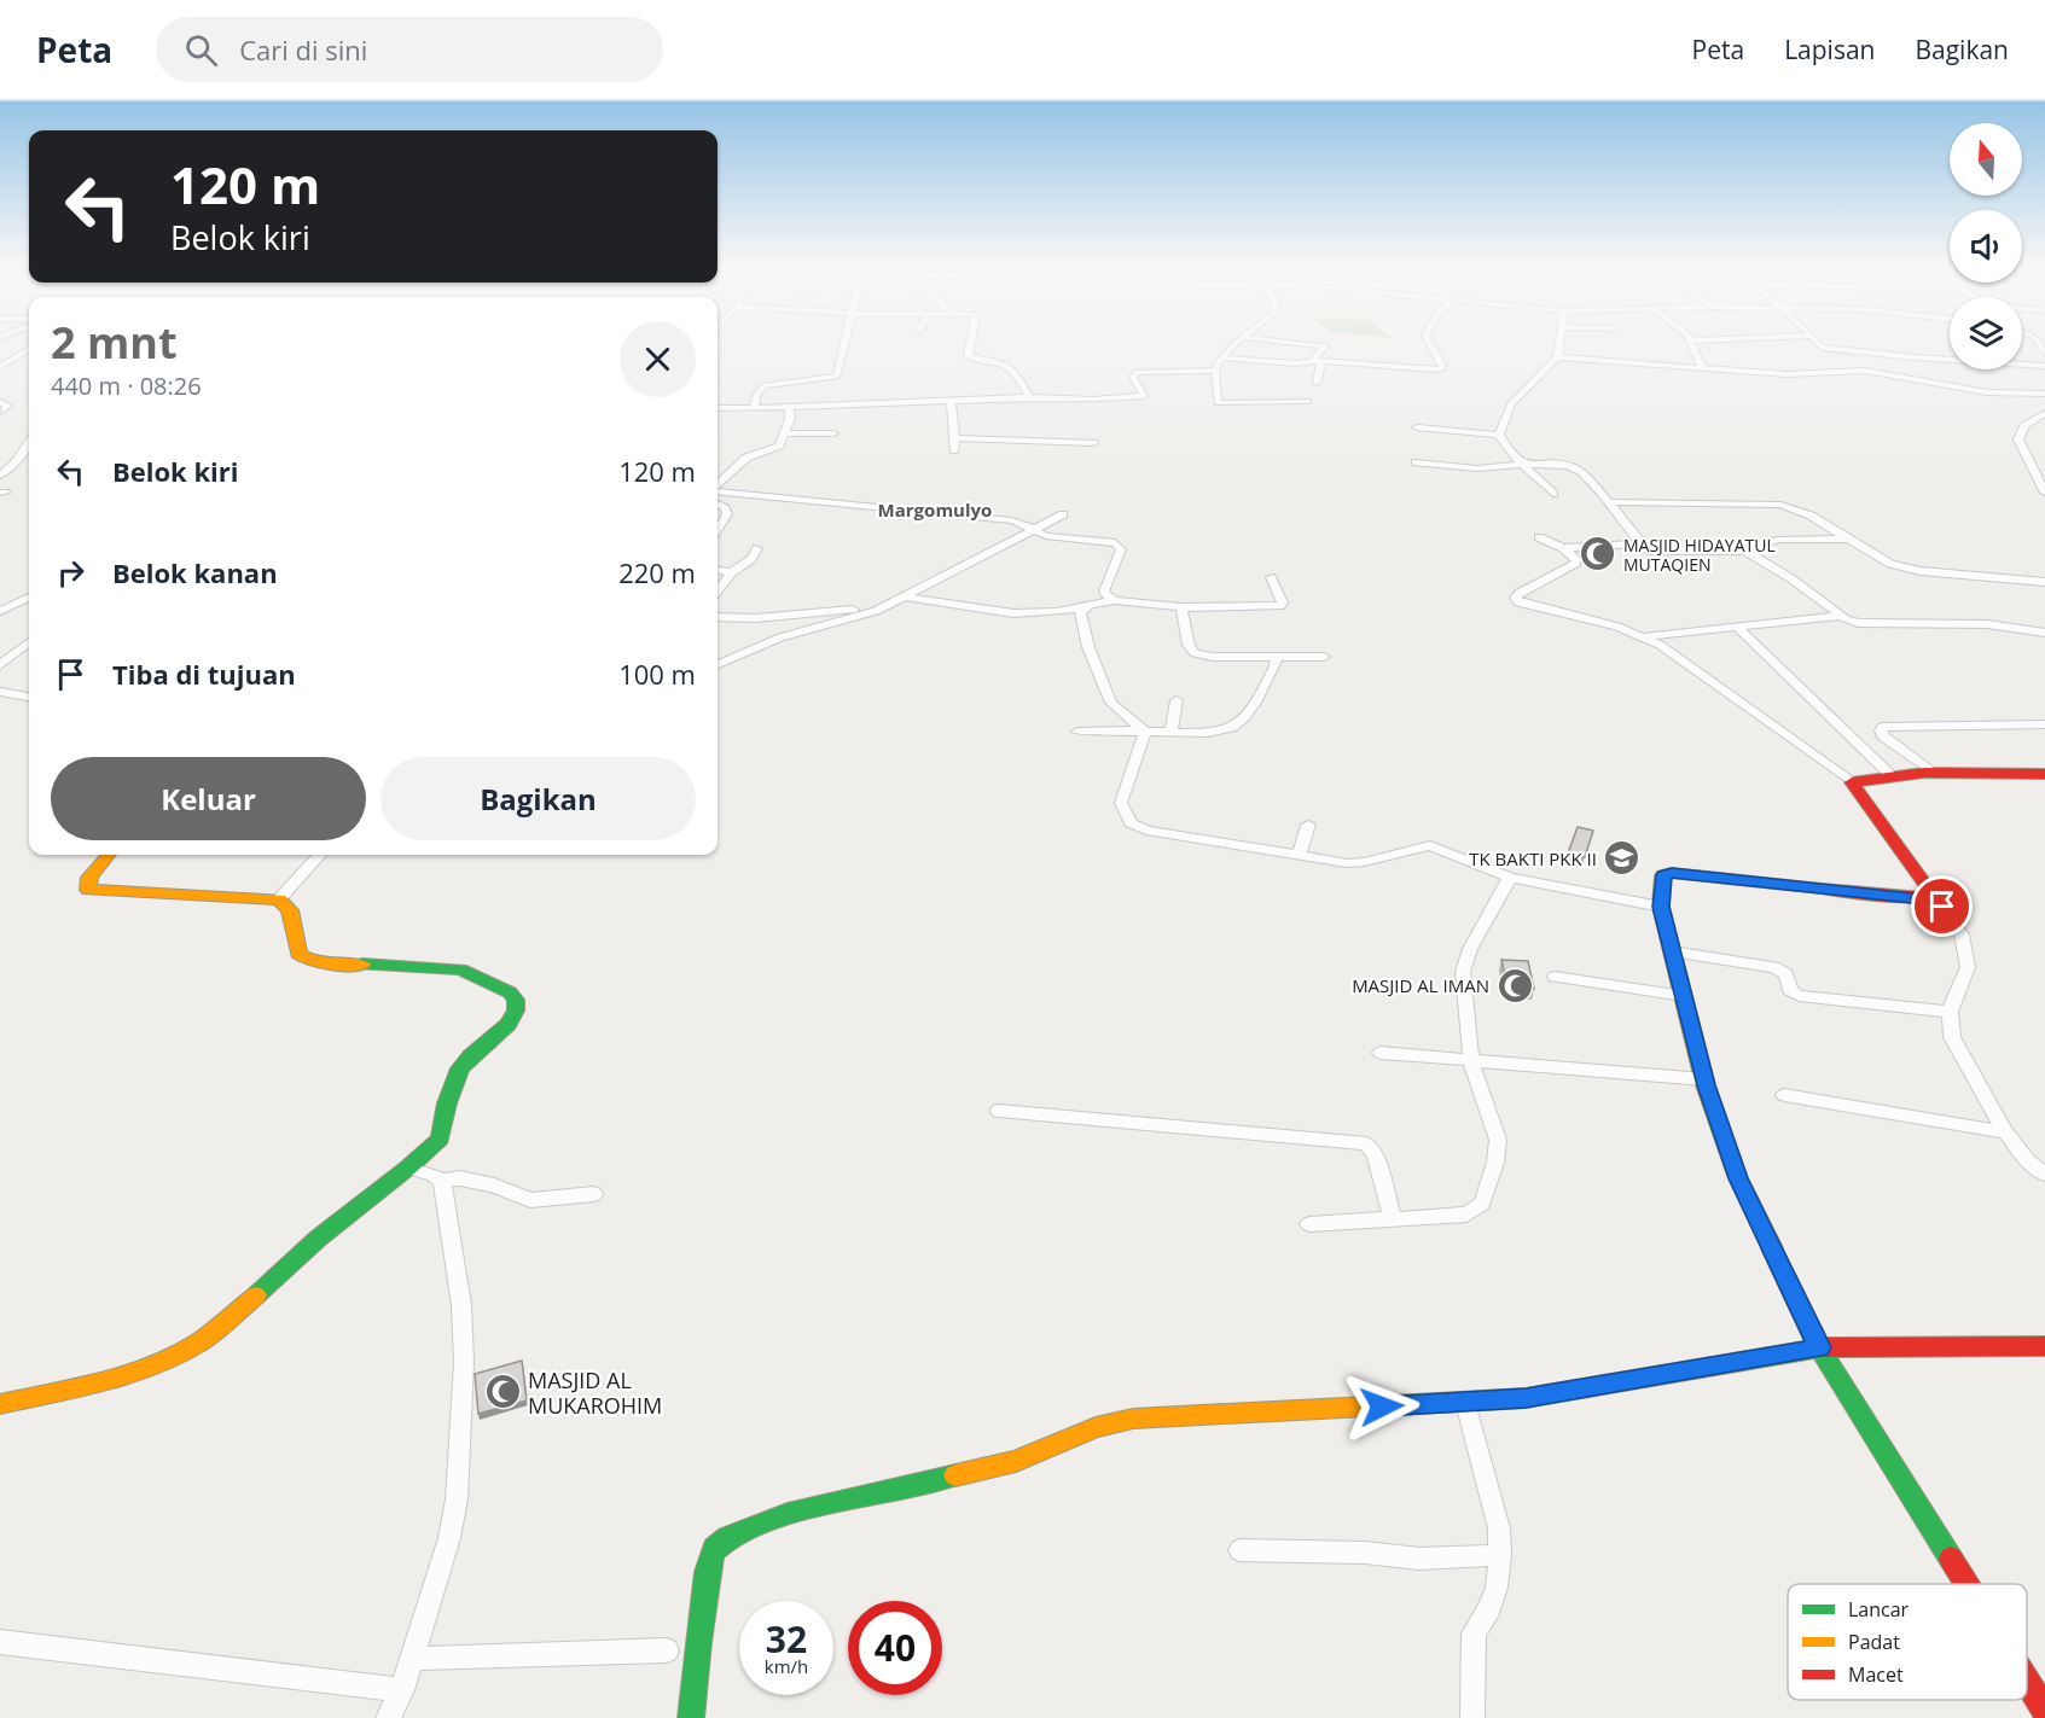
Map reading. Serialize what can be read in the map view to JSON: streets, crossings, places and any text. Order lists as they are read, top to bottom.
{
  "districts": ["Margomulyo"],
  "places": {
    "mosque": ["MASJID HIDAYATUL MUTAQIEN", "MASJID AL IMAN", "MASJID AL MUKAROHIM"],
    "school or university": ["TK BAKTI PKK II"]
  },
  "legend": ["Lancar", "Padat", "Macet"],
  "north": "top",
  "page": {
    "header": "Peta",
    "search": "Cari di sini",
    "nav": ["Peta", "Lapisan", "Bagikan"],
    "turn": ["120 m", "Belok kiri"],
    "heading": ["2 mnt", "440 m · 08:26"],
    "list": [
      {
        "name": "Belok kiri",
        "value": "120 m"
      },
      {
        "name": "Belok kanan",
        "value": "220 m"
      },
      {
        "name": "Tiba di tujuan",
        "value": "100 m"
      }
    ],
    "buttons": ["Keluar", "Bagikan"],
    "speed": "32 km/h",
    "limit": "40"
  }
}
